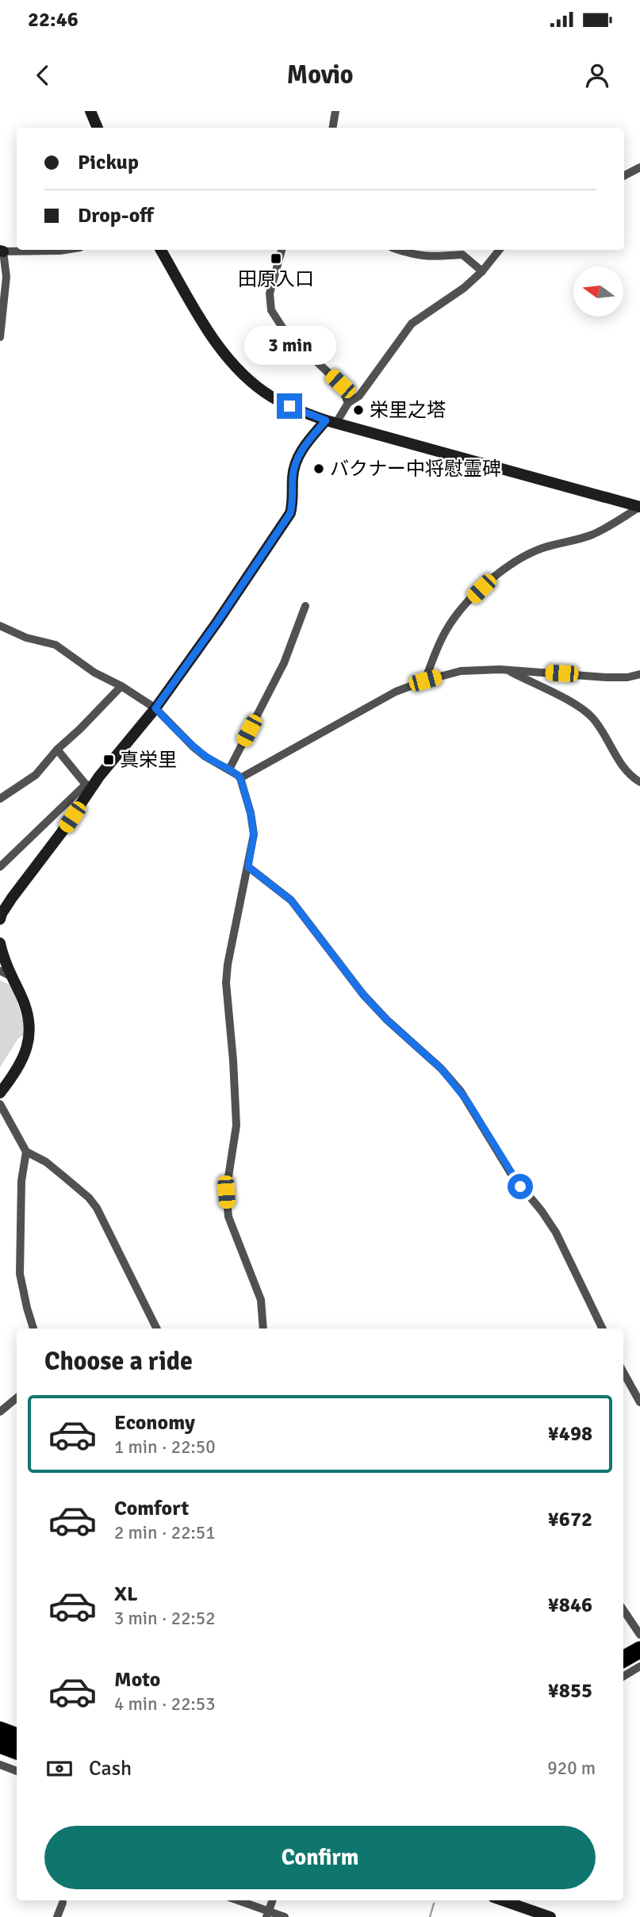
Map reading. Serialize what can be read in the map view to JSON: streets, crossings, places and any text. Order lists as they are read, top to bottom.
{
  "places": {
    "transit": ["田原入口", "真栄里"],
    "other": ["栄里之塔", "バクナー中将慰霊碑"]
  },
  "north": "left",
  "page": {
    "status": "22:46",
    "header": "Movio",
    "banner": ["Pickup", "Drop-off"],
    "bubble": "3 min",
    "heading": "Choose a ride",
    "list": [
      {
        "name": "Economy",
        "note": "1 min · 22:50",
        "value": "¥498"
      },
      {
        "name": "Comfort",
        "note": "2 min · 22:51",
        "value": "¥672"
      },
      {
        "name": "XL",
        "note": "3 min · 22:52",
        "value": "¥846"
      },
      {
        "name": "Moto",
        "note": "4 min · 22:53",
        "value": "¥855"
      }
    ],
    "pay": ["Cash", "920 m"],
    "buttons": "Confirm"
  }
}
